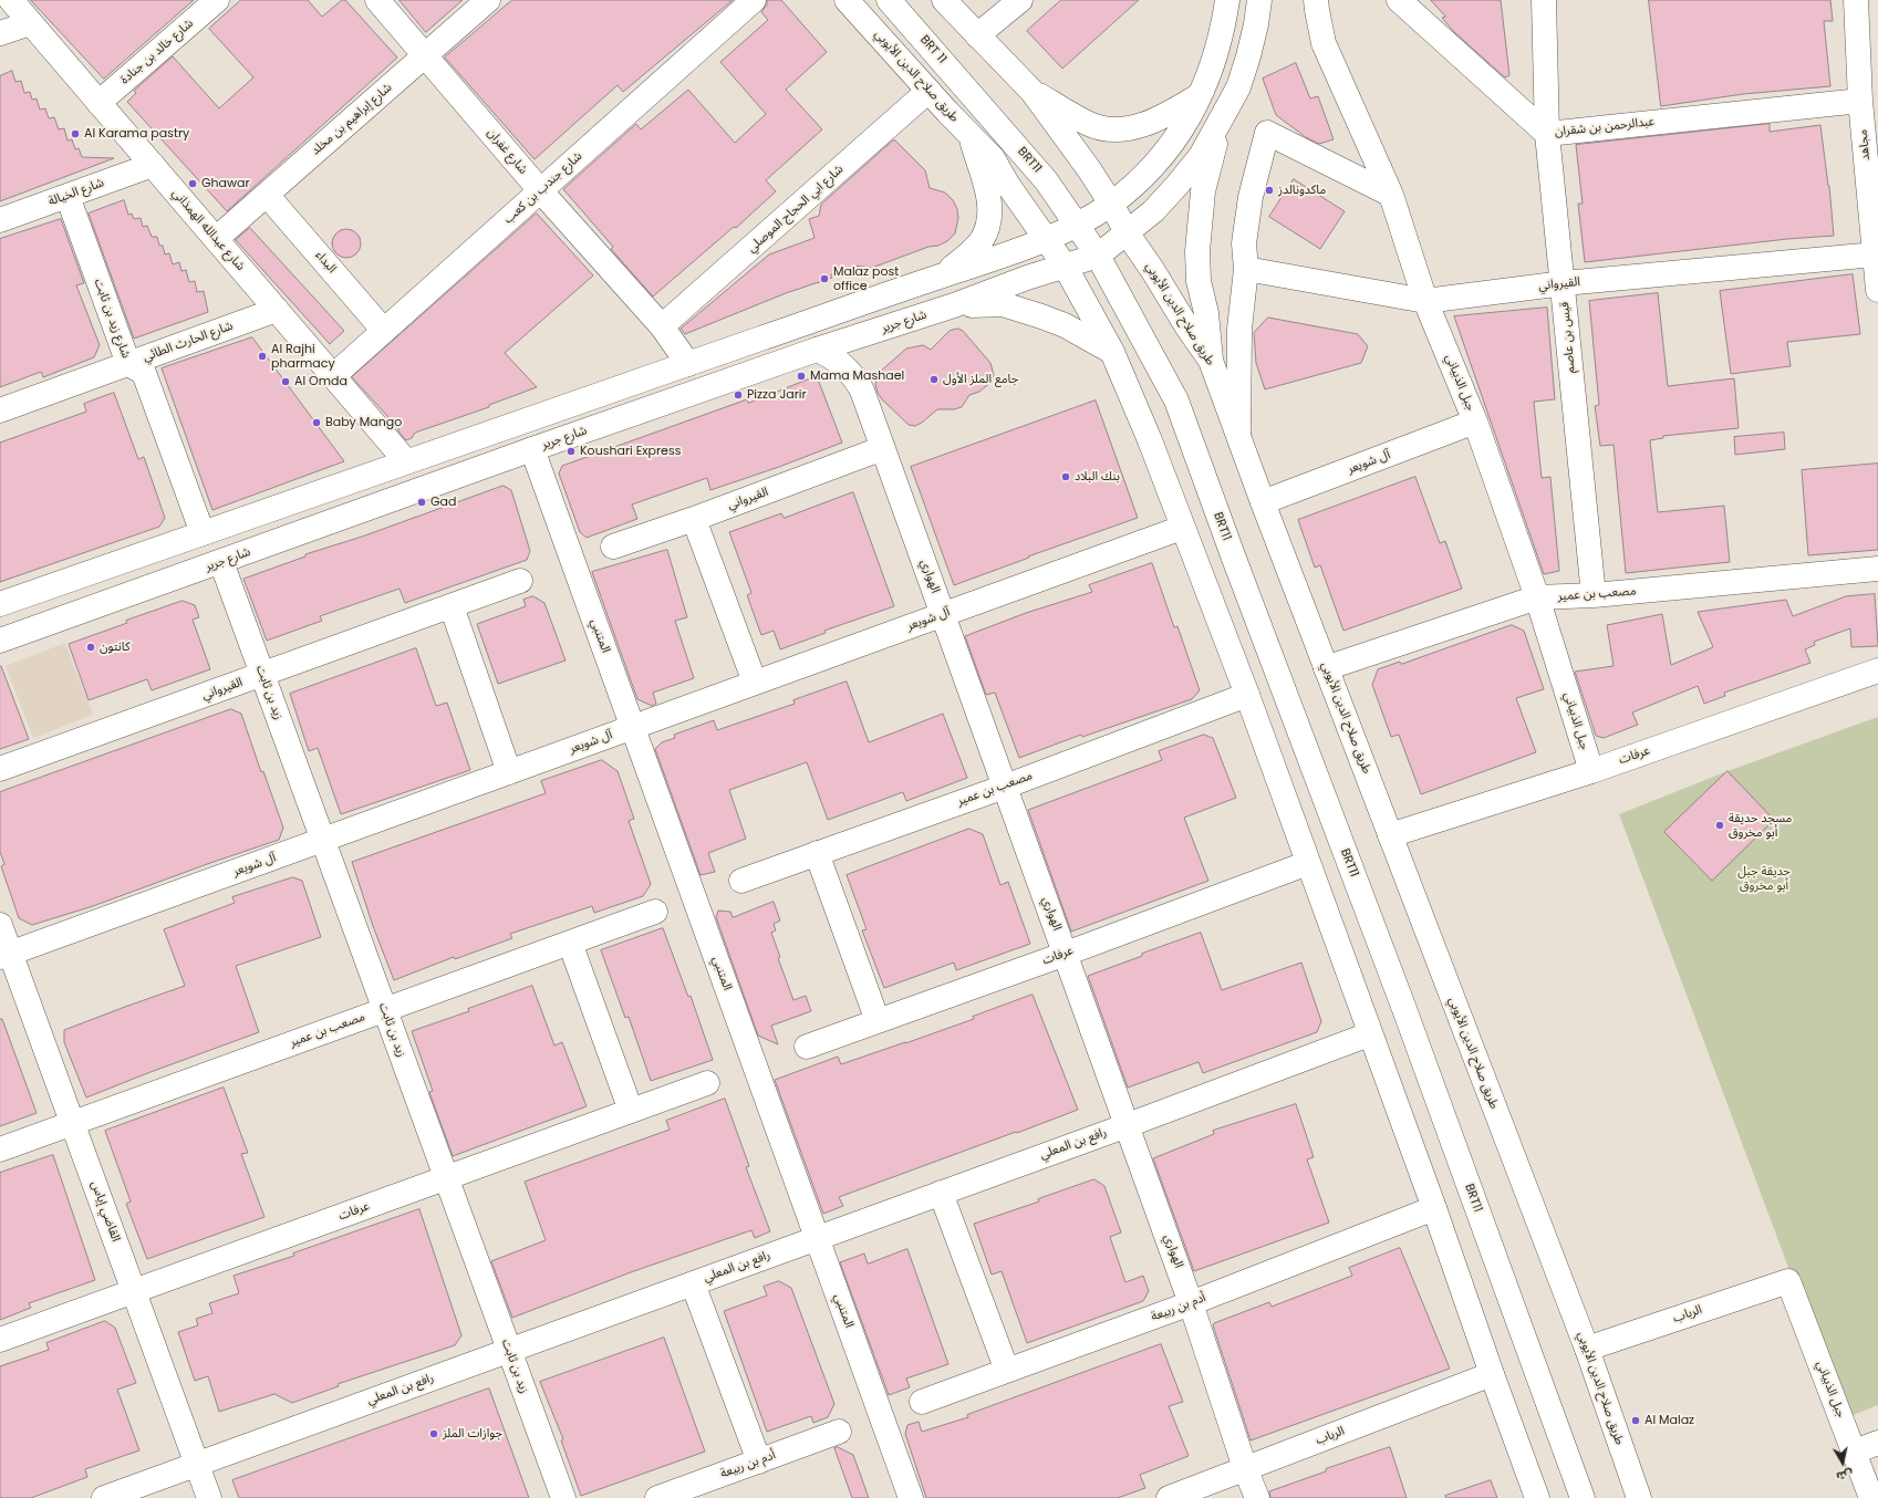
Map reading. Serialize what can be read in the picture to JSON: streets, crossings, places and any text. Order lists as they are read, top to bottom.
{
  "streets": {
    "street": [
      "BRT 11",
      "شارع خالد بن جنادة",
      "طريق صلاح الدين الأيوبي",
      "شارع إبراهيم بن مخلد",
      "عبدالرحمن بن شقران",
      "مجاهد",
      "شارع غفران",
      "BRT11",
      "شارع جندب بن كعب",
      "شارع الخيالة",
      "شارع ابي الحجاج الموصلي",
      "شارع عبدالله الهمذاني",
      "البداء",
      "القيرواني",
      "شارع زيد بن ثابت",
      "شارع جرير",
      "قيس بن عاصم",
      "شارع الحارث الطائي",
      "جبل الذبياني",
      "آل شويعر",
      "الهواري",
      "مصعب بن عمير",
      "المتنبي",
      "زيد بن ثابت",
      "عرفات",
      "رافع بن المعلي",
      "القاضي إياس",
      "أدم بن ربيعة",
      "الرباب"
    ]
  },
  "crossings": [
    ["BRT 11", "BRT11"],
    ["شارع خالد بن جنادة", "شارع عبدالله الهمذاني"],
    ["طريق صلاح الدين الأيوبي", "شارع ابي الحجاج الموصلي"],
    ["طريق صلاح الدين الأيوبي", "شارع جرير"],
    ["طريق صلاح الدين الأيوبي", "آل شويعر"],
    ["طريق صلاح الدين الأيوبي", "مصعب بن عمير"],
    ["طريق صلاح الدين الأيوبي", "عرفات"],
    ["طريق صلاح الدين الأيوبي", "رافع بن المعلي"],
    ["طريق صلاح الدين الأيوبي", "أدم بن ربيعة"],
    ["طريق صلاح الدين الأيوبي", "الرباب"],
    ["شارع إبراهيم بن مخلد", "شارع غفران"],
    ["شارع إبراهيم بن مخلد", "شارع عبدالله الهمذاني"],
    ["شارع إبراهيم بن مخلد", "البداء"],
    ["عبدالرحمن بن شقران", "مجاهد"],
    ["عبدالرحمن بن شقران", "قيس بن عاصم"],
    ["مجاهد", "القيرواني"],
    ["شارع غفران", "شارع جندب بن كعب"],
    ["شارع غفران", "شارع ابي الحجاج الموصلي"],
    ["BRT11", "شارع جرير"],
    ["شارع جندب بن كعب", "شارع عبدالله الهمذاني"],
    ["شارع جندب بن كعب", "البداء"],
    ["شارع الخيالة", "شارع عبدالله الهمذاني"],
    ["شارع الخيالة", "شارع زيد بن ثابت"],
    ["شارع عبدالله الهمذاني", "شارع الحارث الطائي"],
    ["القيرواني", "قيس بن عاصم"],
    ["القيرواني", "جبل الذبياني"],
    ["القيرواني", "الهواري"],
    ["القيرواني", "زيد بن ثابت"],
    ["شارع زيد بن ثابت", "شارع الحارث الطائي"],
    ["شارع جرير", "الهواري"],
    ["شارع جرير", "المتنبي"],
    ["شارع جرير", "زيد بن ثابت"],
    ["قيس بن عاصم", "مصعب بن عمير"],
    ["جبل الذبياني", "آل شويعر"],
    ["جبل الذبياني", "مصعب بن عمير"],
    ["جبل الذبياني", "عرفات"],
    ["جبل الذبياني", "الرباب"],
    ["آل شويعر", "الهواري"],
    ["آل شويعر", "المتنبي"],
    ["آل شويعر", "زيد بن ثابت"],
    ["آل شويعر", "القاضي إياس"],
    ["الهواري", "مصعب بن عمير"],
    ["الهواري", "عرفات"],
    ["الهواري", "رافع بن المعلي"],
    ["الهواري", "أدم بن ربيعة"],
    ["الهواري", "الرباب"],
    ["مصعب بن عمير", "زيد بن ثابت"],
    ["مصعب بن عمير", "القاضي إياس"],
    ["المتنبي", "رافع بن المعلي"],
    ["زيد بن ثابت", "عرفات"],
    ["زيد بن ثابت", "رافع بن المعلي"],
    ["عرفات", "القاضي إياس"],
    ["رافع بن المعلي", "القاضي إياس"]
  ],
  "parks": ["حديقة جبل أبو مخروق"],
  "places": [
    "Al Karama pastry",
    "Ghawar",
    "ماكدونالدز",
    "Malaz post office",
    "Al Rajhi pharmacy",
    "Mama Mashael",
    "جامع الملز الأول",
    "Al Omda",
    "Pizza Jarir",
    "Baby Mango",
    "Koushari Express",
    "بنك البلاد",
    "Gad",
    "كانتون",
    "مسجد حديقة أبو مخروق",
    "Al Malaz",
    "جوازات الملز"
  ],
  "north": "bottom"
}
